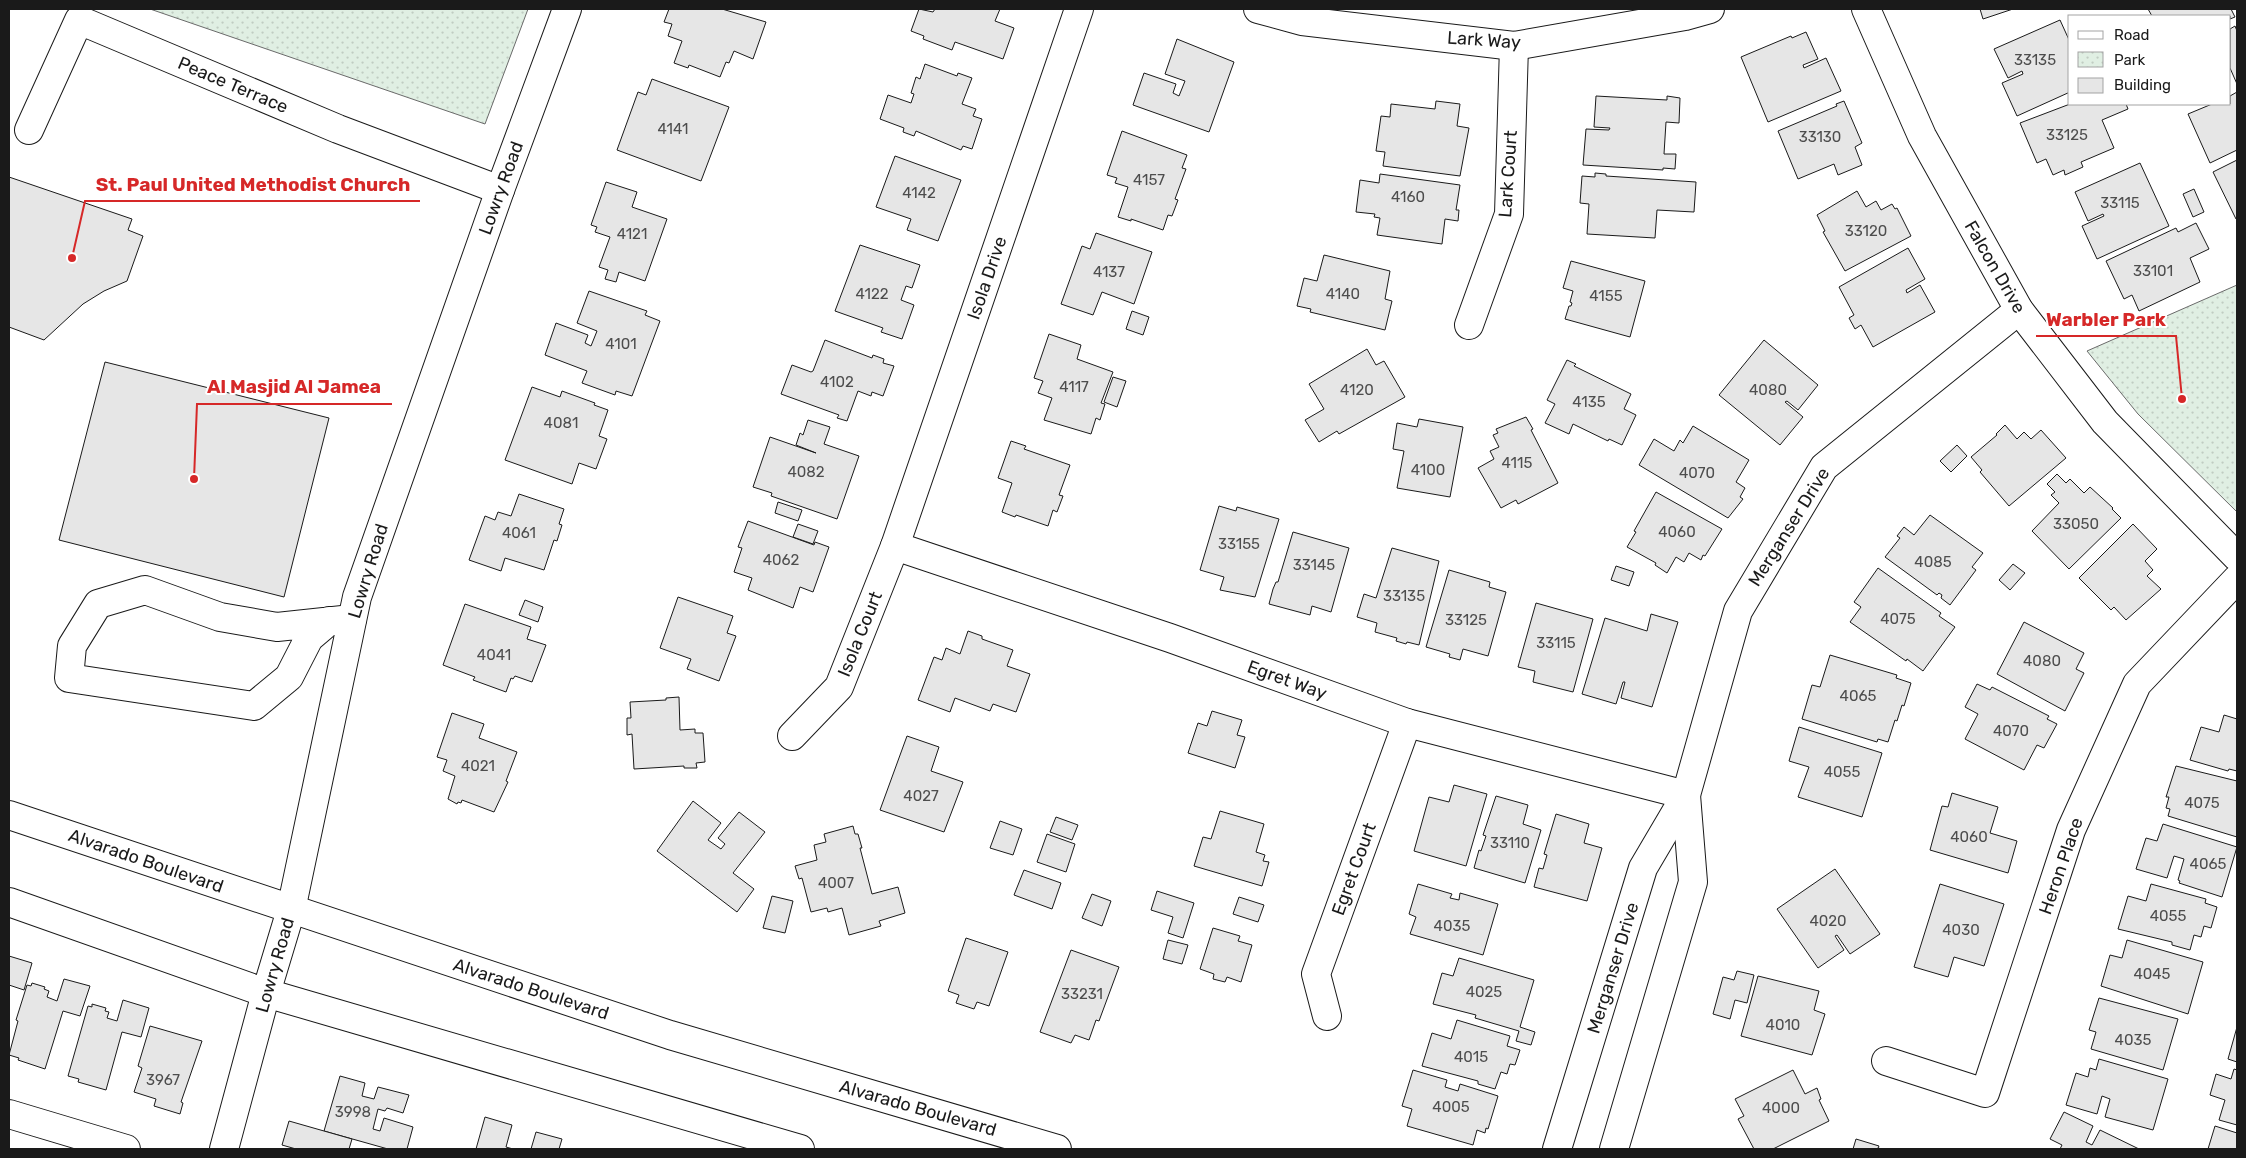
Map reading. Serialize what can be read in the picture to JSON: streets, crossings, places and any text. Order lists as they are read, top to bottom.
{
  "streets": {
    "street": [
      "Lark Way",
      "Peace Terrace",
      "Lark Court",
      "Lowry Road",
      "Falcon Drive",
      "Isola Drive",
      "Merganser Drive",
      "Isola Court",
      "Egret Way",
      "Alvarado Boulevard",
      "Heron Place",
      "Egret Court"
    ]
  },
  "crossings": [
    ["Lark Way", "Lark Court"],
    ["Peace Terrace", "Lowry Road"],
    ["Lowry Road", "Alvarado Boulevard"],
    ["Falcon Drive", "Merganser Drive"],
    ["Isola Drive", "Isola Court"],
    ["Isola Drive", "Egret Way"],
    ["Merganser Drive", "Egret Way"],
    ["Isola Court", "Egret Way"],
    ["Egret Way", "Egret Court"]
  ],
  "places": ["St. Paul United Methodist Church", "Warbler Park", "Al Masjid Al Jamea"],
  "house_numbers": [
    "33135",
    "4141",
    "33125",
    "33130",
    "4157",
    "4142",
    "4160",
    "33115",
    "33120",
    "4121",
    "33101",
    "4137",
    "4122",
    "4140",
    "4155",
    "4101",
    "4102",
    "4117",
    "4120",
    "4080",
    "4135",
    "4081",
    "4115",
    "4100",
    "4082",
    "4070",
    "33050",
    "4060",
    "4061",
    "33155",
    "4062",
    "4085",
    "33145",
    "33135",
    "4075",
    "33125",
    "33115",
    "4041",
    "4080",
    "4065",
    "4070",
    "4021",
    "4055",
    "4027",
    "4075",
    "4060",
    "33110",
    "4065",
    "4007",
    "4055",
    "4020",
    "4035",
    "4030",
    "4045",
    "4025",
    "33231",
    "4010",
    "4035",
    "4015",
    "3967",
    "4005",
    "4000",
    "3998"
  ],
  "legend": ["Road", "Park", "Building"]
}
